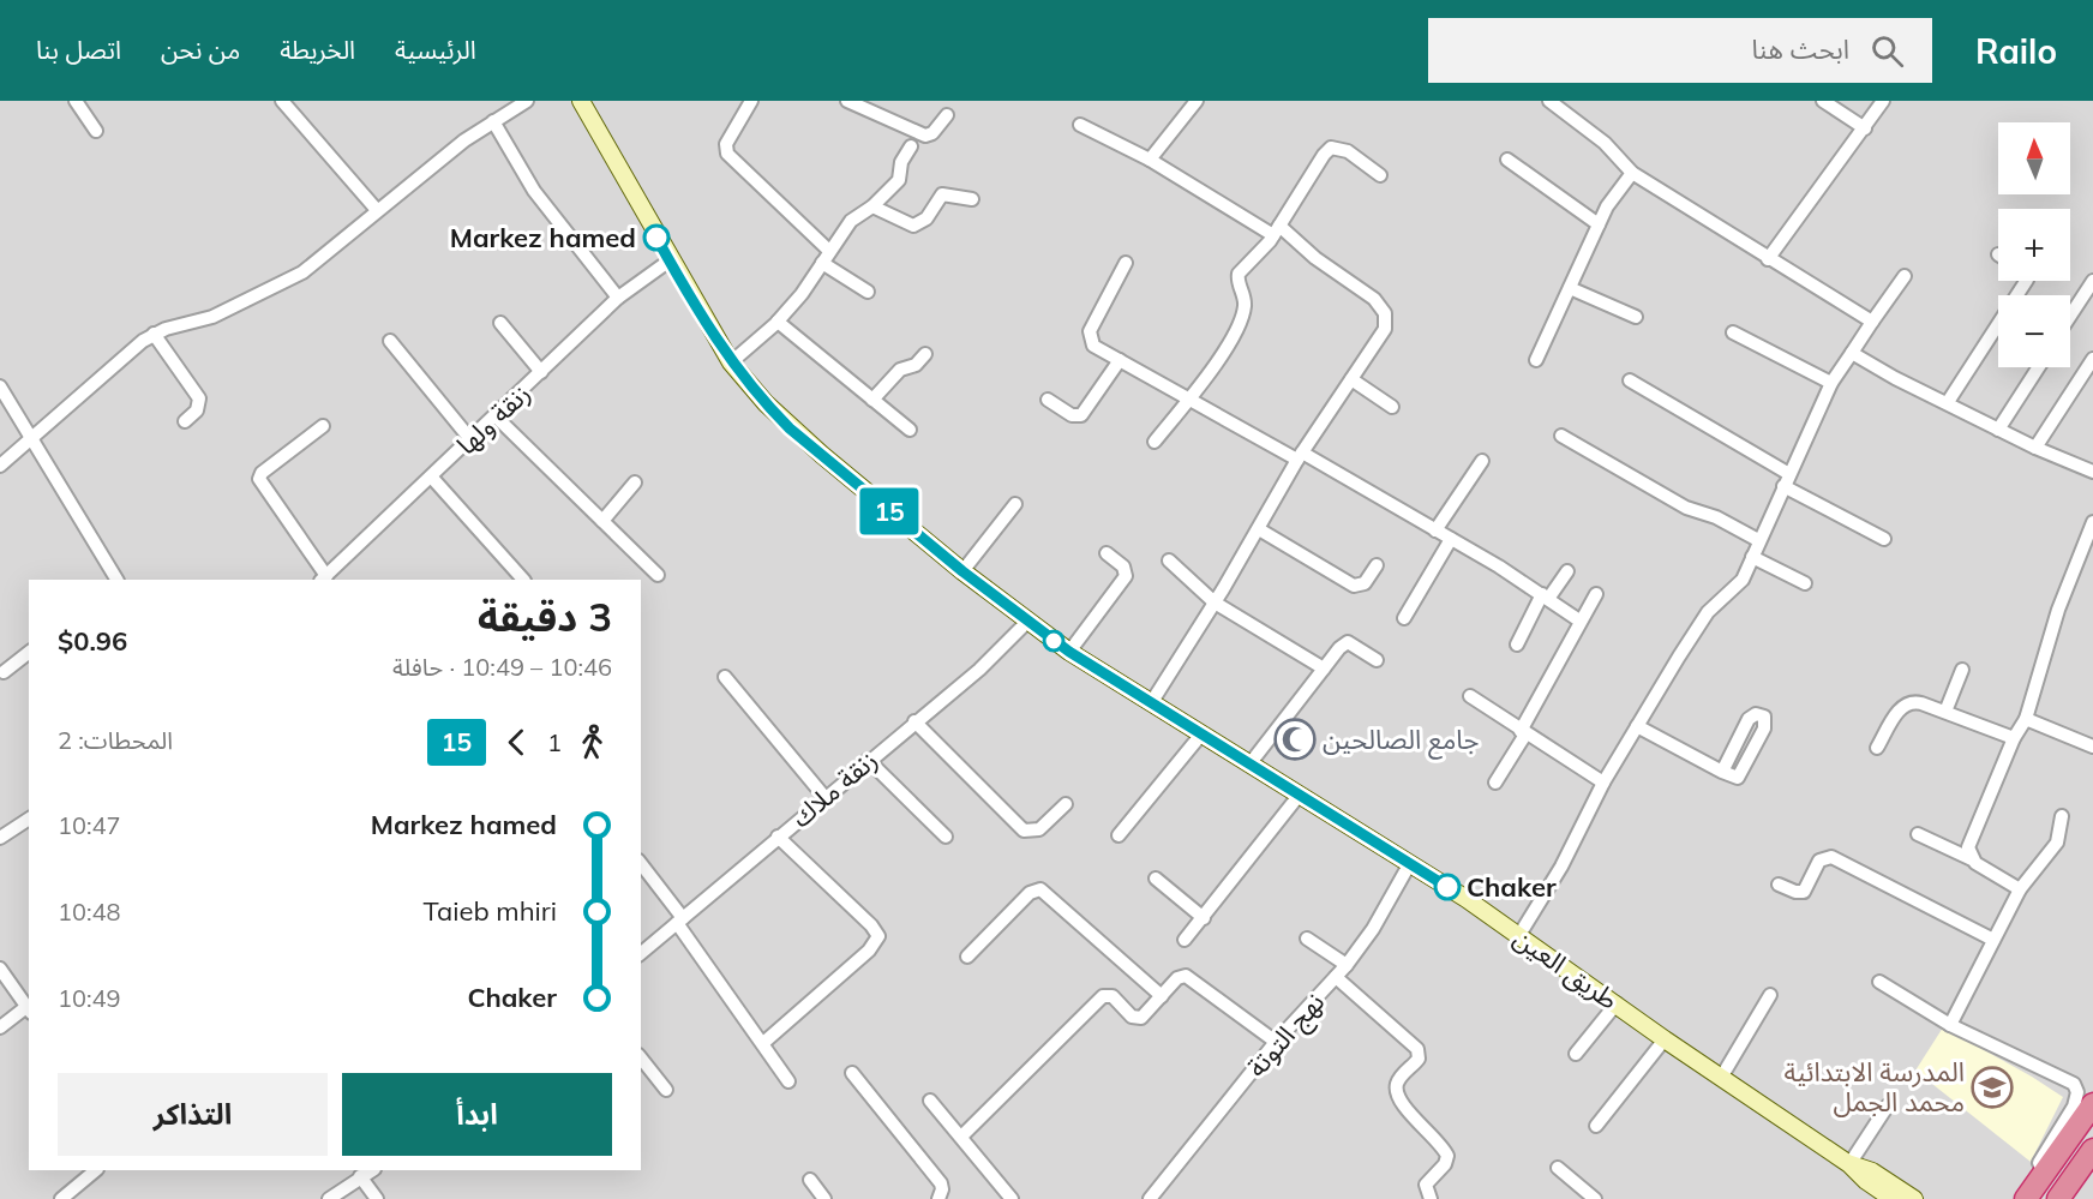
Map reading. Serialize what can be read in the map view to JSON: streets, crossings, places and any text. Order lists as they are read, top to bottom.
{
  "streets": {
    "main road": ["طريق العين"],
    "street": ["زنقة ولها", "زنقة ملاك", "نهج التوتة"]
  },
  "crossings": [
    ["زنقة ولها", "طريق العين"],
    ["زنقة ملاك", "طريق العين"],
    ["طريق العين", "نهج التوتة"]
  ],
  "places": {
    "other": ["Markez hamed", "Chaker"],
    "mosque": ["جامع الصالحين"],
    "school or university": ["المدرسة الابتدائية محمد الجمل"]
  },
  "lines": ["bus line 15"],
  "north": "top",
  "page": {
    "header": "Railo",
    "search": "ابحث هنا",
    "nav": [
      "الرئيسية",
      "الخريطة",
      "من نحن",
      "اتصل بنا"
    ],
    "on_map": "15",
    "map_buttons": ["+", "−"],
    "heading": ["3 دقيقة", "10:46 – 10:49 · حافلة", "$0.96"],
    "legs": ["1", "15", "المحطات: 2"],
    "list": [
      {
        "name": "Markez hamed",
        "value": "10:47"
      },
      {
        "name": "Taieb mhiri",
        "value": "10:48"
      },
      {
        "name": "Chaker",
        "value": "10:49"
      }
    ],
    "buttons": ["ابدأ", "التذاكر"]
  }
}
